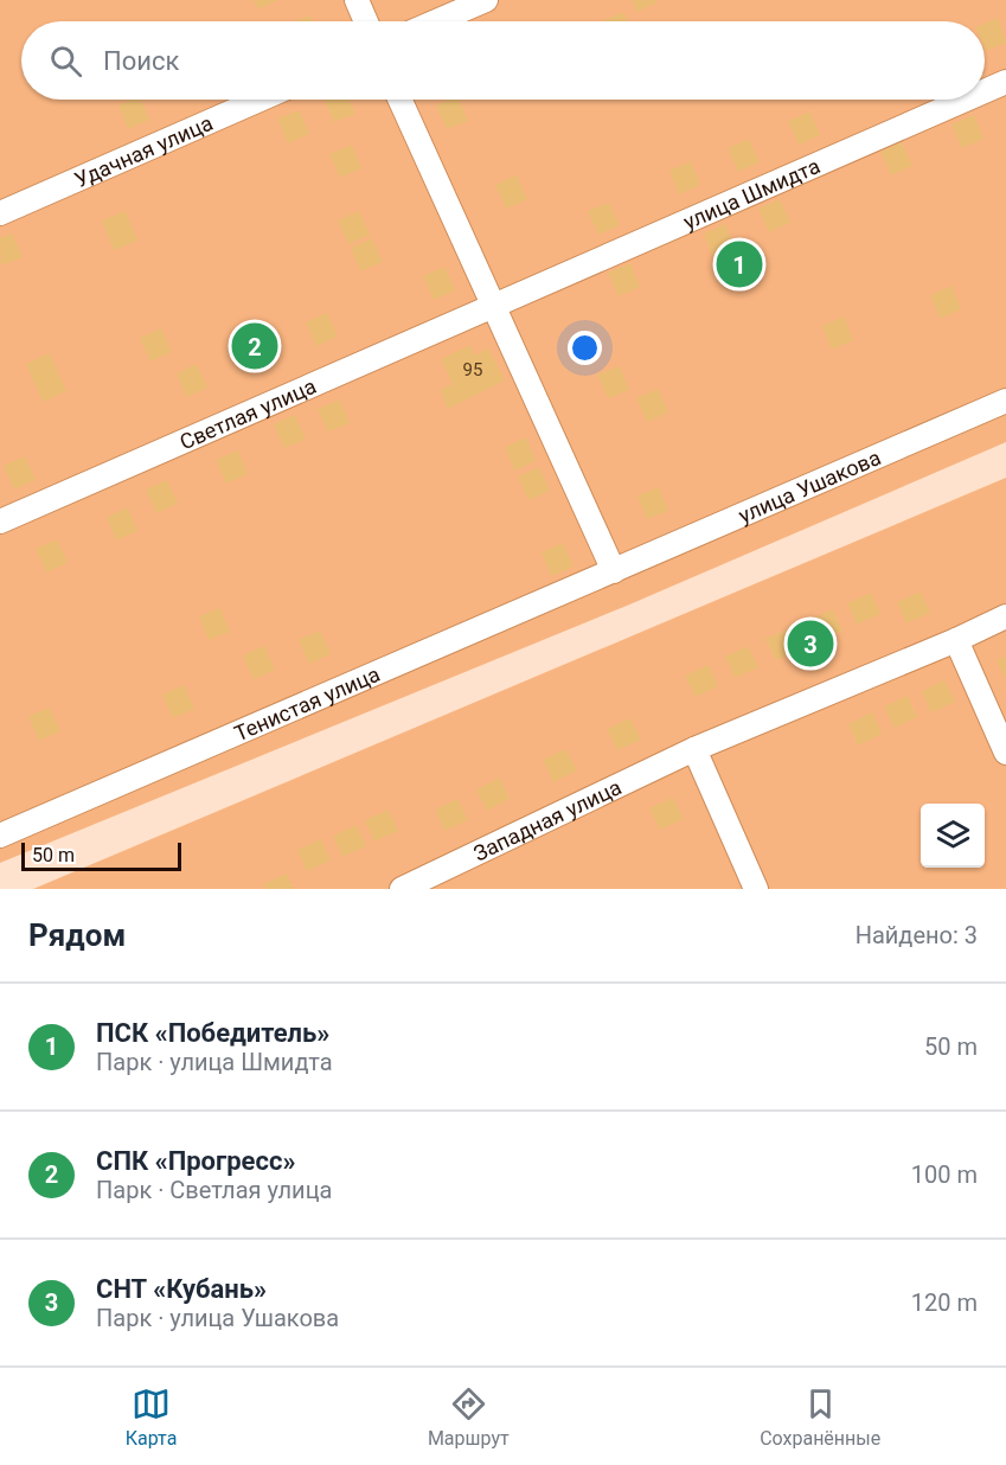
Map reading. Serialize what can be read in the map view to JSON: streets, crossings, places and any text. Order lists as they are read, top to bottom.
{
  "streets": {
    "street": [
      "Удачная улица",
      "улица Шмидта",
      "Светлая улица",
      "улица Ушакова",
      "Тенистая улица",
      "Западная улица"
    ]
  },
  "crossings": [
    ["улица Шмидта", "Светлая улица"],
    ["улица Ушакова", "Тенистая улица"]
  ],
  "house_numbers": ["95"],
  "scale_bar": "50 m",
  "page": {
    "search": "Поиск",
    "pins": ["1", "2", "3"],
    "scale": "50 m",
    "heading": ["Рядом", "Найдено: 3"],
    "list": [
      {
        "mark": "1",
        "name": "ПСК «Победитель»",
        "note": "Парк · улица Шмидта",
        "value": "50 m"
      },
      {
        "mark": "2",
        "name": "СПК «Прогресс»",
        "note": "Парк · Светлая улица",
        "value": "100 m"
      },
      {
        "mark": "3",
        "name": "СНТ «Кубань»",
        "note": "Парк · улица Ушакова",
        "value": "120 m"
      }
    ],
    "nav": ["Карта", "Маршрут", "Сохранённые"]
  }
}
